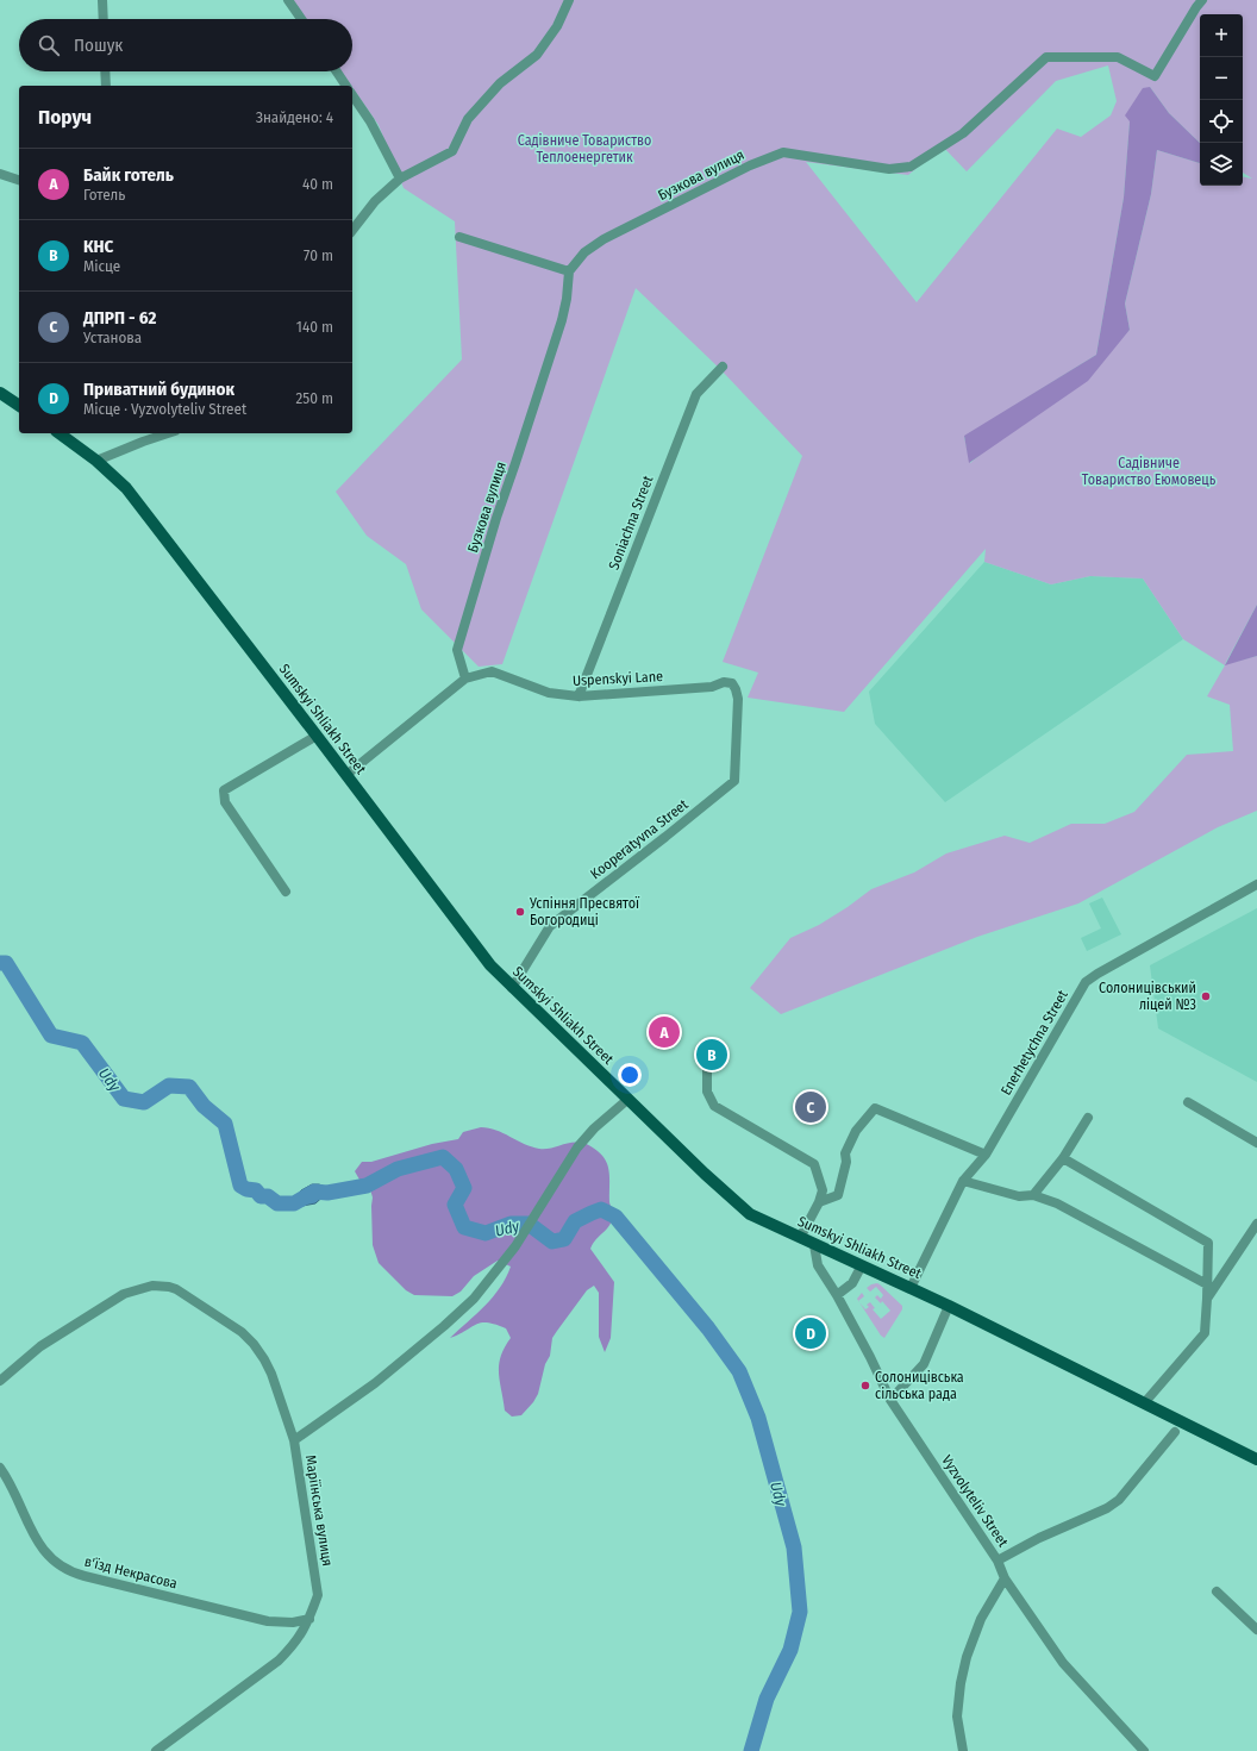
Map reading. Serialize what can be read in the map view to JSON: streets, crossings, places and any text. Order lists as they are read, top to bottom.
{
  "streets": {
    "main road": ["Sumskyi Shliakh Street"],
    "street": [
      "Бузкова вулиця",
      "Soniachna Street",
      "Uspenskyi Lane",
      "Kooperatyvna Street",
      "Enerhetychna Street",
      "Vyzvolyteliv Street",
      "Маріїнська вулиця",
      "в'їзд Некрасова"
    ]
  },
  "crossings": [
    ["Бузкова вулиця", "Uspenskyi Lane"],
    ["Soniachna Street", "Uspenskyi Lane"],
    ["Uspenskyi Lane", "Kooperatyvna Street"],
    ["Sumskyi Shliakh Street", "Kooperatyvna Street"],
    ["Sumskyi Shliakh Street", "Enerhetychna Street"],
    ["Sumskyi Shliakh Street", "Vyzvolyteliv Street"],
    ["Sumskyi Shliakh Street", "Маріїнська вулиця"],
    ["Маріїнська вулиця", "в'їзд Некрасова"]
  ],
  "water": ["Udy"],
  "parks": ["Садівниче Товариство Теплоенергетик", "Садівниче Товариство Еюмовець"],
  "places": ["Успіння Пресвятої Богородиці", "Солоницівський ліцей №3", "Солоницівська сільська рада"],
  "page": {
    "map_buttons": ["+", "−"],
    "search": "Пошук",
    "heading": ["Поруч", "Знайдено: 4"],
    "list": [
      {
        "mark": "A",
        "name": "Байк готель",
        "note": "Готель",
        "value": "40 m"
      },
      {
        "mark": "B",
        "name": "КНС",
        "note": "Місце",
        "value": "70 m"
      },
      {
        "mark": "C",
        "name": "ДПРП - 62",
        "note": "Установа",
        "value": "140 m"
      },
      {
        "mark": "D",
        "name": "Приватний будинок",
        "note": "Місце · Vyzvolyteliv Street",
        "value": "250 m"
      }
    ],
    "pins": [
      "A",
      "B",
      "C",
      "D"
    ]
  }
}
